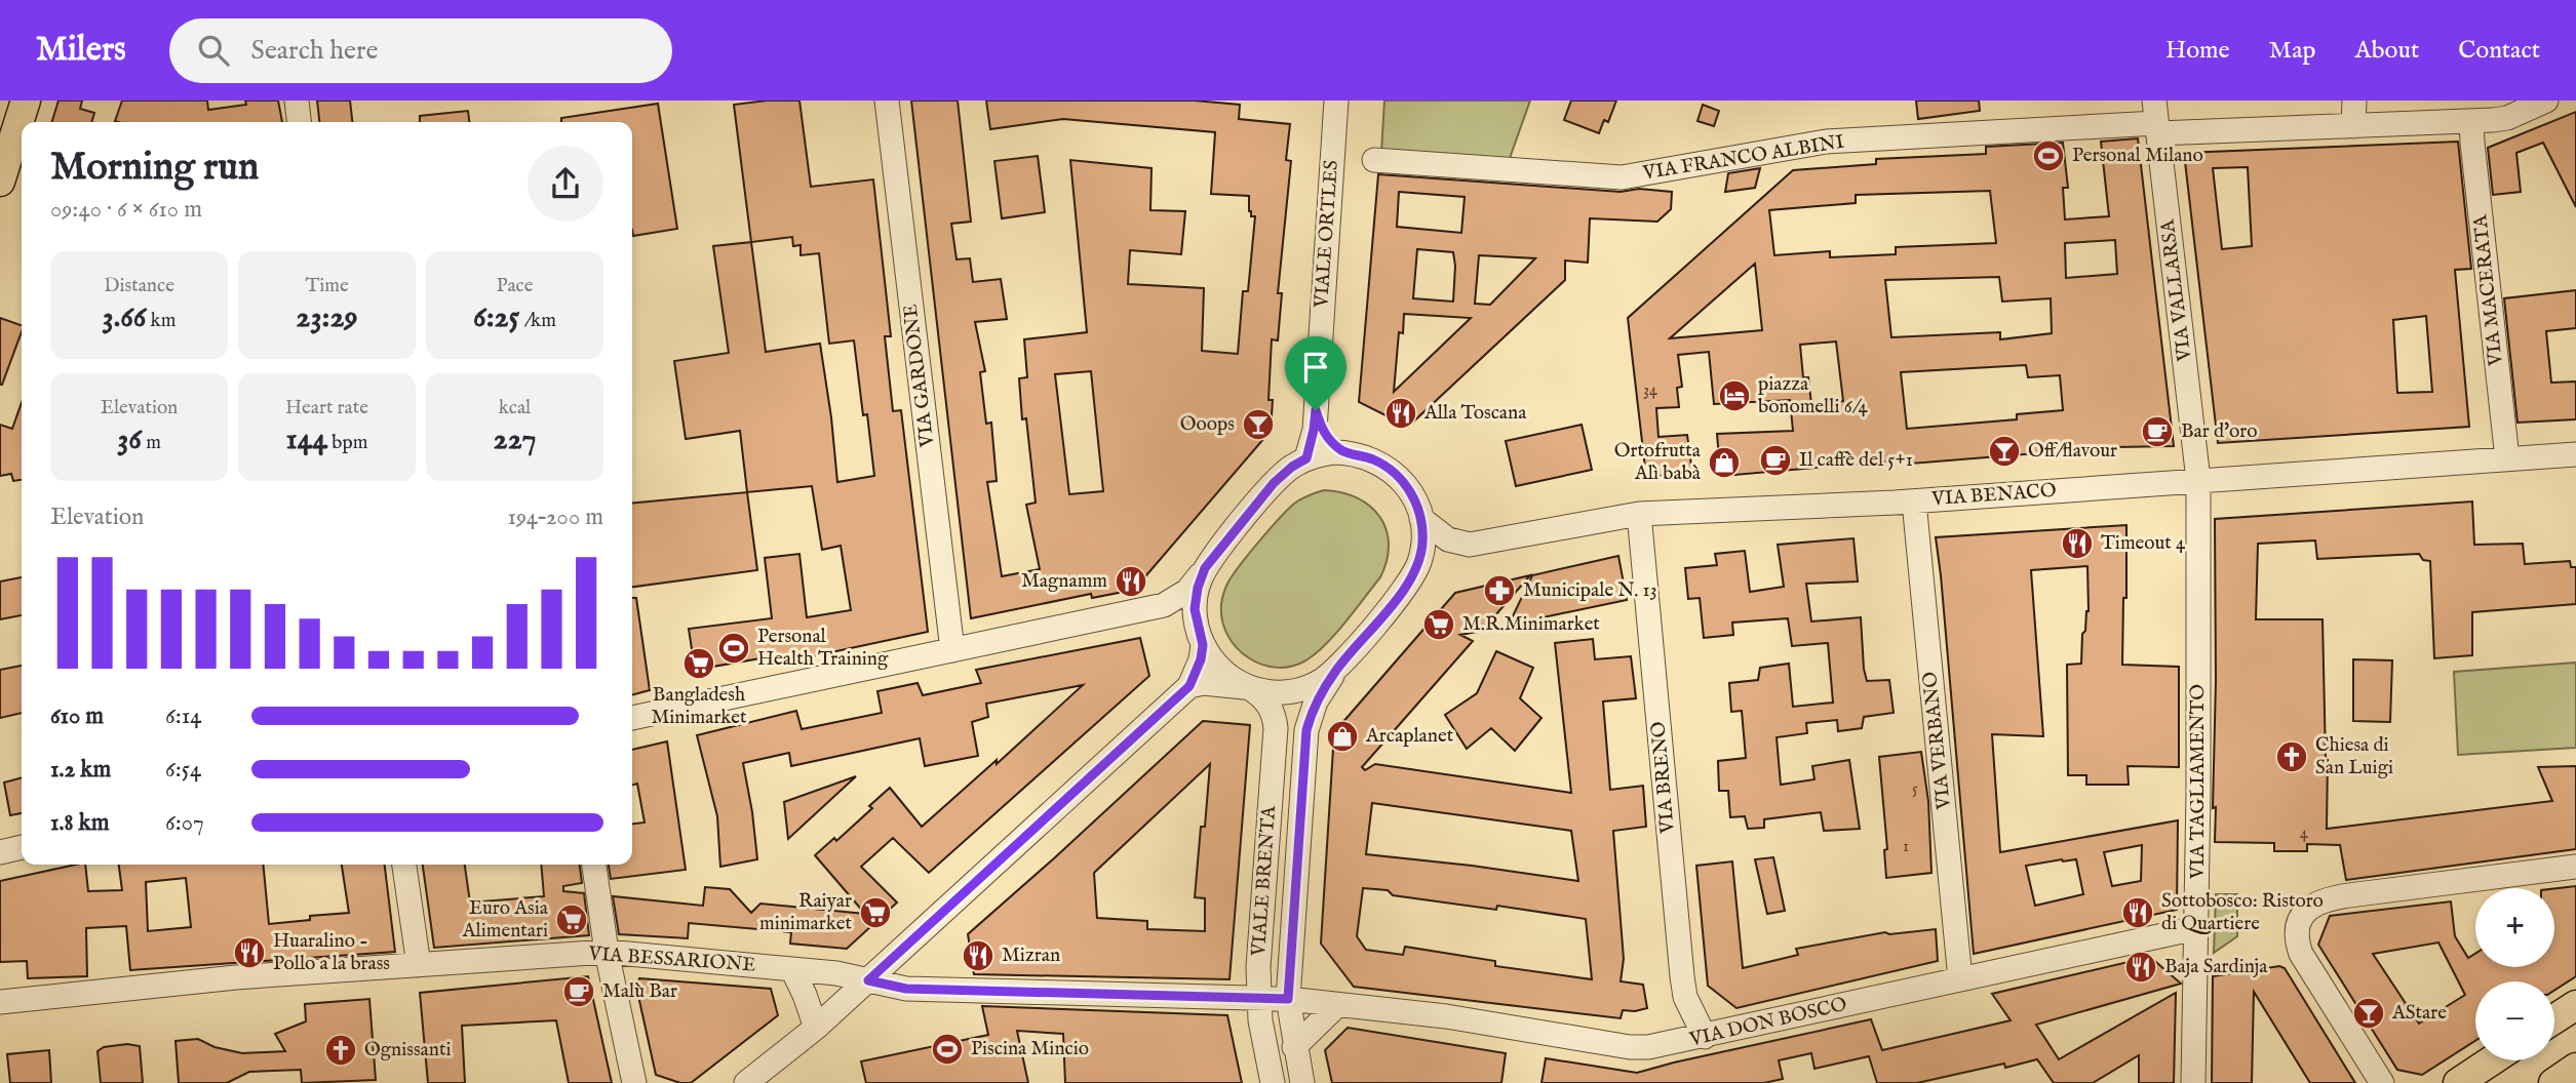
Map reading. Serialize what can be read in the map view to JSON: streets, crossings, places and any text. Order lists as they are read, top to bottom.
{
  "streets": {
    "street": [
      "VIA FRANCO ALBINI",
      "VIALE ORTLES",
      "VIA VALLARSA",
      "VIA MACERATA",
      "VIA GARDONE",
      "VIA BENACO",
      "VIA VERBANO",
      "VIA BRENO",
      "VIA TAGLIAMENTO",
      "VIALE BRENTA",
      "VIA BESSARIONE",
      "VIA DON BOSCO"
    ]
  },
  "crossings": [
    ["VIA FRANCO ALBINI", "VIA VALLARSA"],
    ["VIA FRANCO ALBINI", "VIA MACERATA"],
    ["VIALE ORTLES", "VIA BENACO"],
    ["VIALE ORTLES", "VIALE BRENTA"],
    ["VIA VALLARSA", "VIA BENACO"],
    ["VIA VALLARSA", "VIA TAGLIAMENTO"],
    ["VIA MACERATA", "VIA BENACO"],
    ["VIA BENACO", "VIA VERBANO"],
    ["VIA BENACO", "VIA BRENO"],
    ["VIA BENACO", "VIA TAGLIAMENTO"],
    ["VIA BENACO", "VIALE BRENTA"],
    ["VIA VERBANO", "VIA DON BOSCO"],
    ["VIA BRENO", "VIA DON BOSCO"],
    ["VIA TAGLIAMENTO", "VIA DON BOSCO"],
    ["VIALE BRENTA", "VIA BESSARIONE"],
    ["VIALE BRENTA", "VIA DON BOSCO"],
    ["VIA BESSARIONE", "VIA DON BOSCO"]
  ],
  "places": {
    "sports": ["Personal Milano", "Personal Health Training", "Piscina Mincio"],
    "hotel": ["piazza bonomelli 6/4"],
    "restaurant": [
      "Alla Toscana",
      "Timeout 4",
      "Magnamm",
      "Sottobosco: Ristoro di Quartiere",
      "Huaralino - Pollo a la brass",
      "Mizran",
      "Baja Sardinja"
    ],
    "bar": ["Ooops", "Off/flavour", "AStare"],
    "cafe": ["Bar d'oro", "Il caffè del 5+1", "Malù Bar"],
    "shop": ["Ortofrutta Alì babà", "Arcaplanet"],
    "pharmacy": ["Municipale N. 13"],
    "supermarket": [
      "M.R.Minimarket",
      "Bangladesh Minimarket",
      "Raiyar minimarket",
      "Euro Asia Alimentari"
    ],
    "church": ["Chiesa di San Luigi", "Ognissanti"]
  },
  "house_numbers": [
    "34",
    "5",
    "4",
    "1"
  ],
  "page": {
    "header": "Milers",
    "search": "Search here",
    "nav": [
      "Home",
      "Map",
      "About",
      "Contact"
    ],
    "heading": ["Morning run", "09:40 · 6 × 610 m"],
    "stats": [
      ["Distance", "3.66 km"],
      ["Time", "23:29"],
      ["Pace", "6:25 /km"],
      ["Elevation", "36 m"],
      ["Heart rate", "144 bpm"],
      ["kcal", "227"]
    ],
    "chart": ["Elevation", "194–200 m"],
    "list": [
      {
        "name": "610 m",
        "note": "6:14"
      },
      {
        "name": "1.2 km",
        "note": "6:54"
      },
      {
        "name": "1.8 km",
        "note": "6:07"
      }
    ],
    "map_buttons": ["+", "−"]
  }
}
